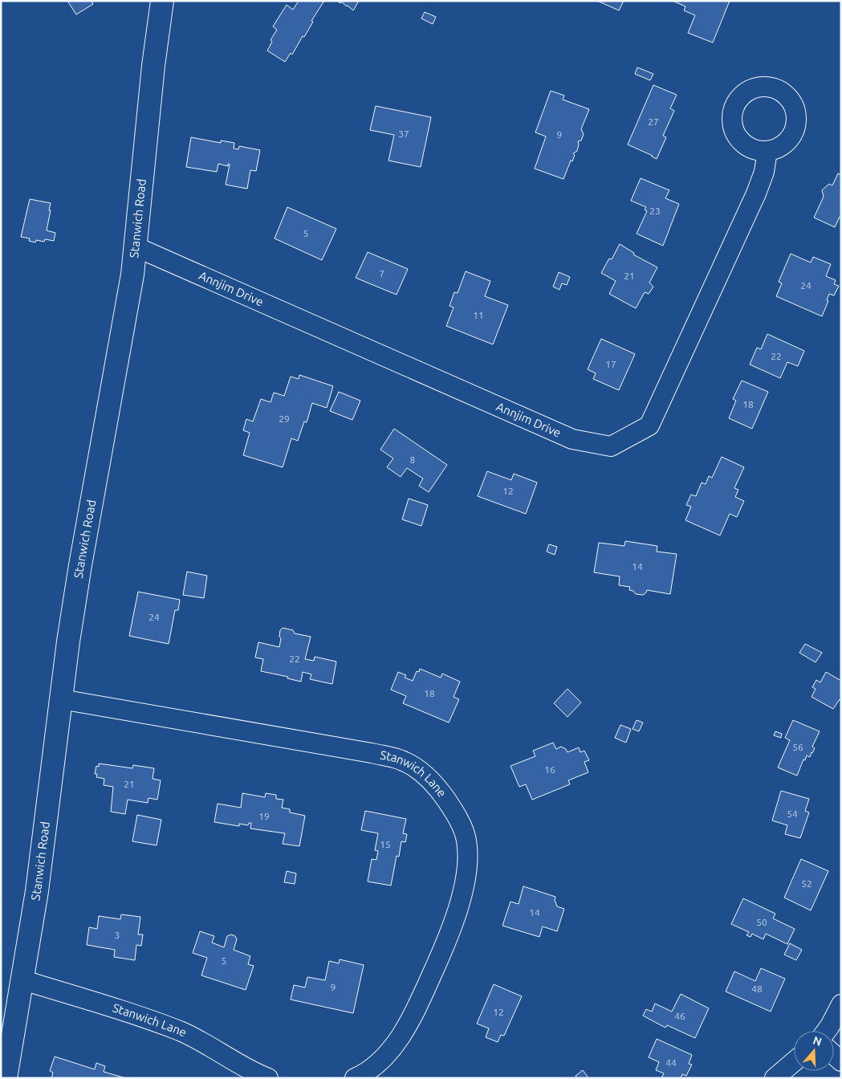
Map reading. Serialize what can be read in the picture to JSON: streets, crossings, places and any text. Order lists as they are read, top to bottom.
{
  "streets": {
    "street": ["Stanwich Road", "Annjim Drive", "Stanwich Lane"]
  },
  "crossings": [
    ["Stanwich Road", "Annjim Drive"],
    ["Stanwich Road", "Stanwich Lane"]
  ],
  "house_numbers": [
    "27",
    "37",
    "9",
    "23",
    "5",
    "7",
    "21",
    "24",
    "11",
    "22",
    "17",
    "18",
    "29",
    "8",
    "12",
    "14",
    "24",
    "22",
    "18",
    "56",
    "16",
    "21",
    "54",
    "19",
    "15",
    "52",
    "14",
    "50",
    "3",
    "5",
    "9",
    "48",
    "12",
    "46",
    "44"
  ],
  "north": "top"
}
